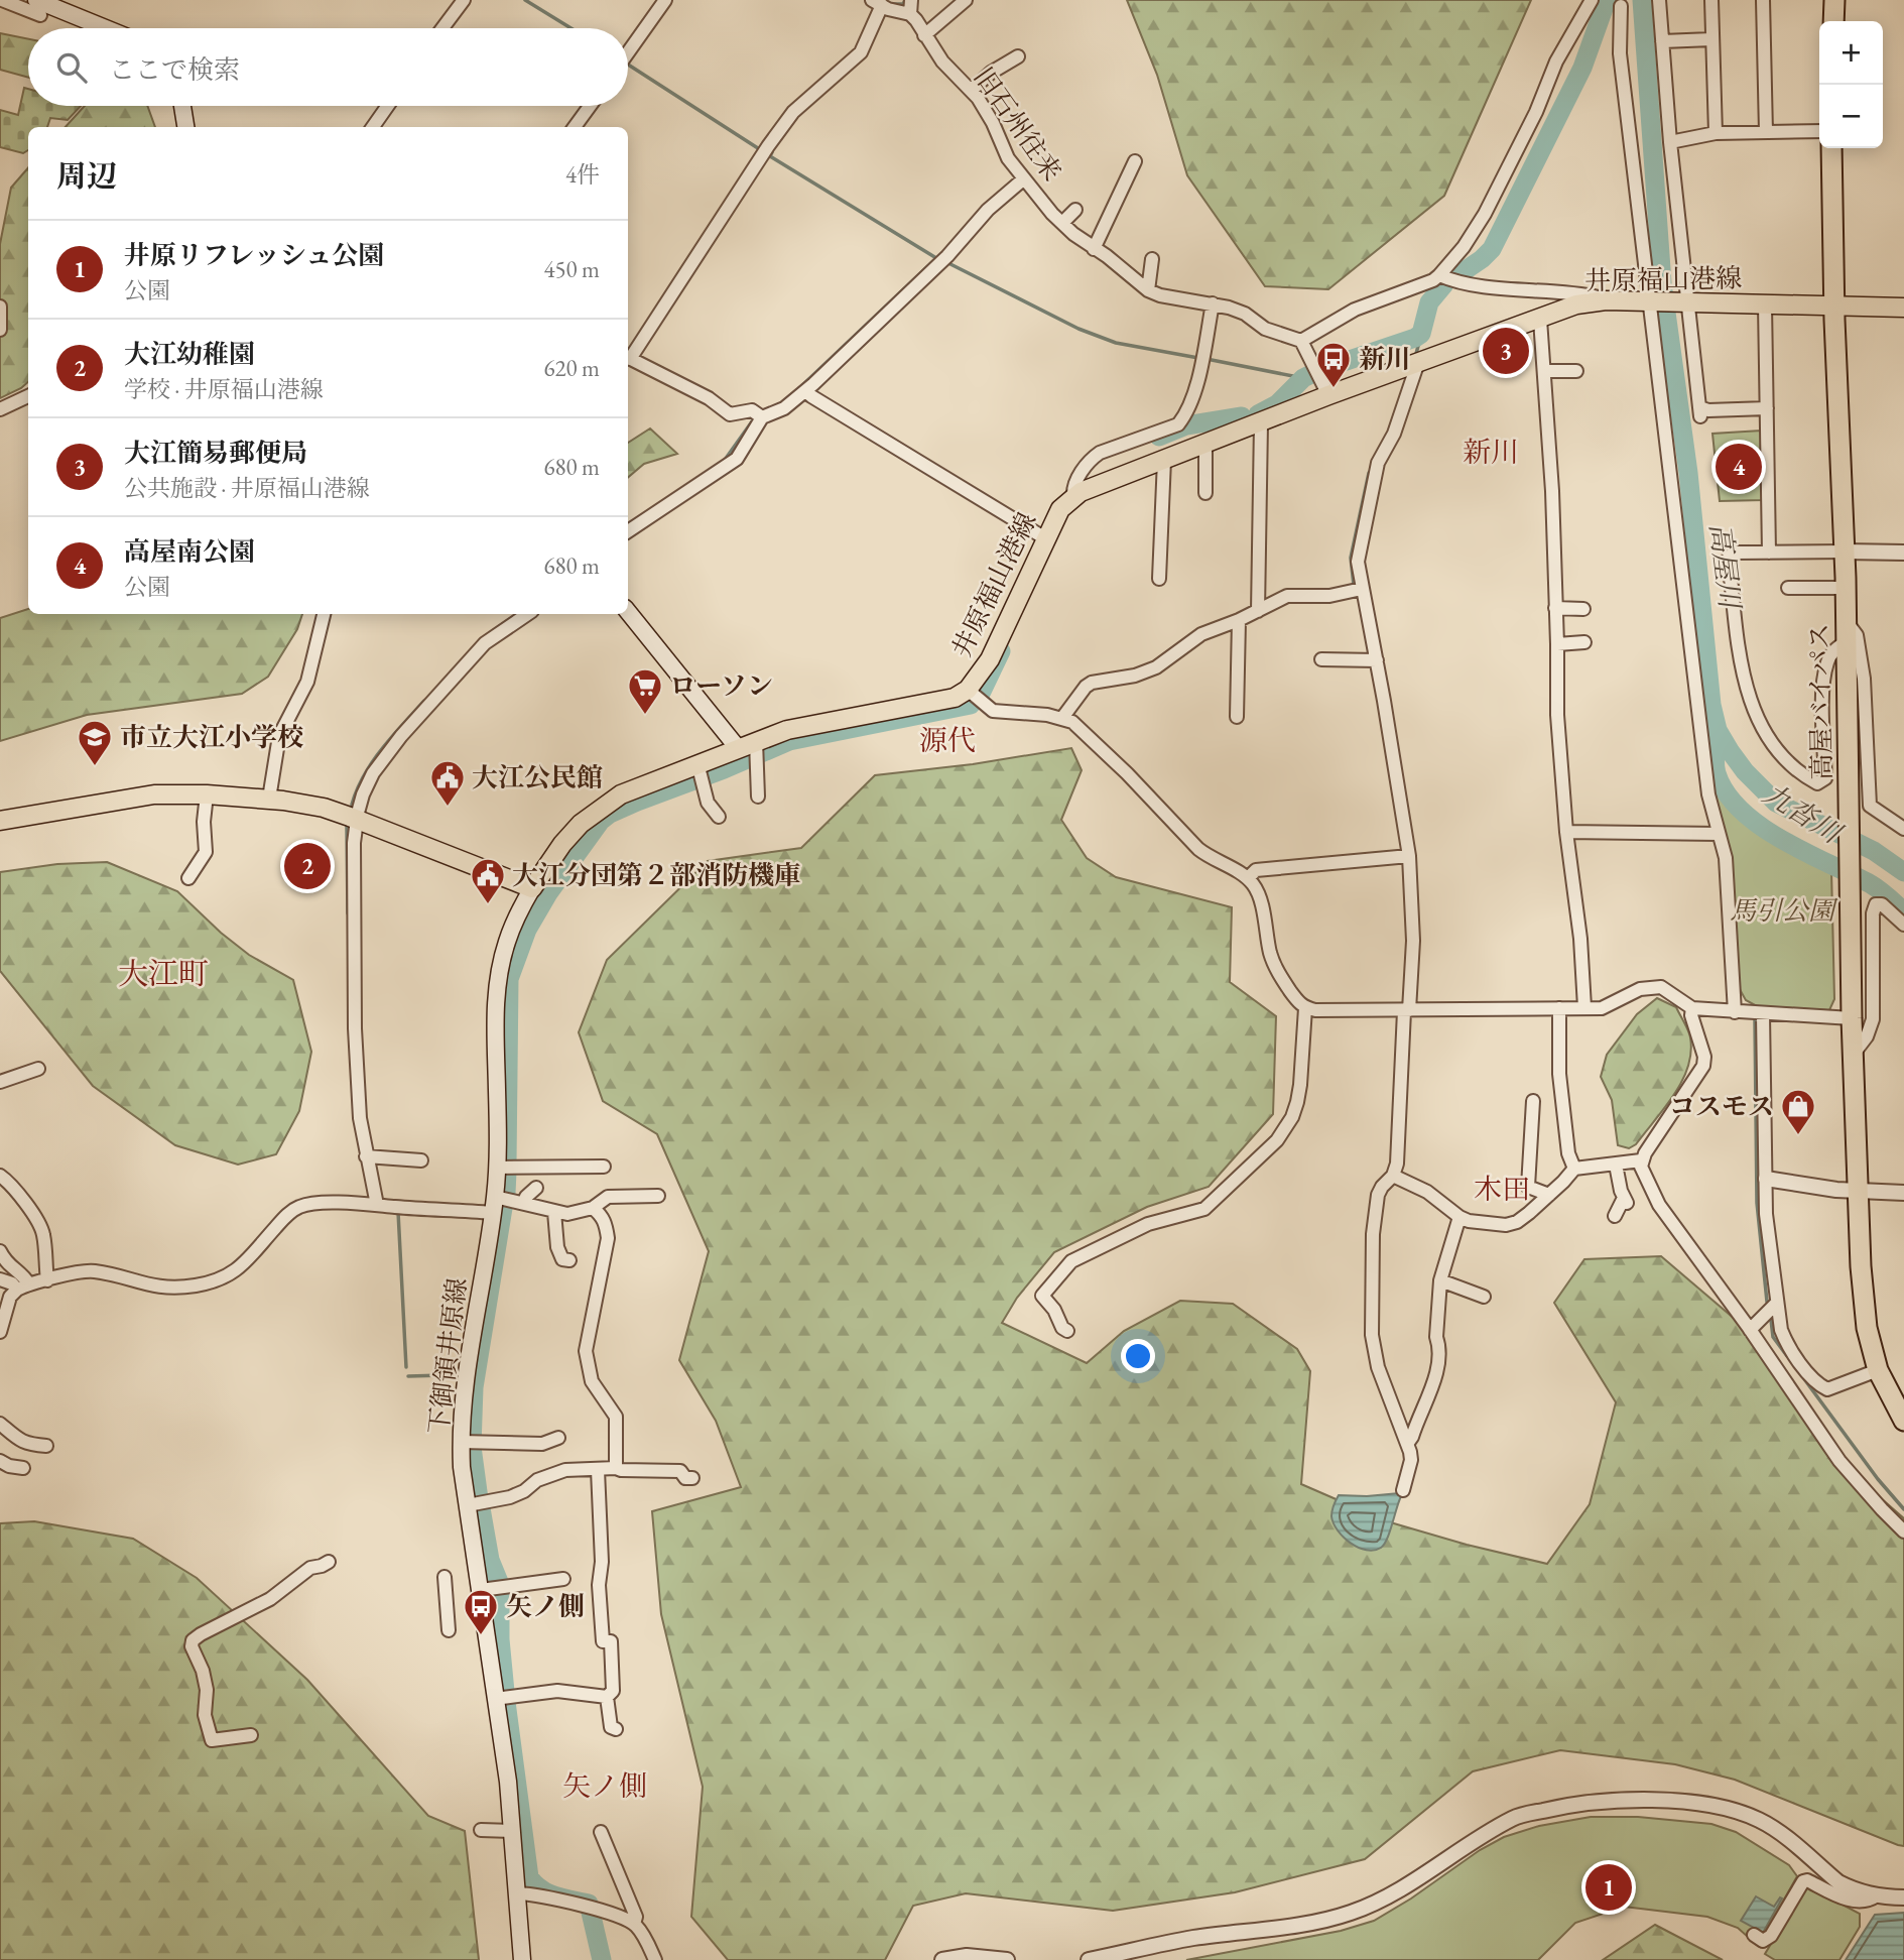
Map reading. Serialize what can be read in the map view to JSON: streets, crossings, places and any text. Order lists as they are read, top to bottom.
{
  "streets": {
    "highway": ["高屋バイパス"],
    "main road": ["井原福山港線", "下御領井原線"],
    "street": ["旧石州往来"]
  },
  "crossings": [
    ["井原福山港線", "高屋バイパス"],
    ["井原福山港線", "下御領井原線"]
  ],
  "districts": [
    "新川",
    "源代",
    "大江町",
    "木田",
    "矢ノ側"
  ],
  "water": ["高屋川", "九沓川"],
  "parks": ["馬引公園"],
  "places": {
    "bus stop": ["新川", "矢ノ側"],
    "supermarket": ["ローソン"],
    "school or university": ["市立大江小学校"],
    "public building": ["大江公民館", "大江分団第２部消防機庫"],
    "shop": ["コスモス"]
  },
  "page": {
    "map_buttons": ["+", "−"],
    "search": "ここで検索",
    "heading": ["周辺", "4件"],
    "list": [
      {
        "mark": "1",
        "name": "井原リフレッシュ公園",
        "note": "公園",
        "value": "450 m"
      },
      {
        "mark": "2",
        "name": "大江幼稚園",
        "note": "学校 · 井原福山港線",
        "value": "620 m"
      },
      {
        "mark": "3",
        "name": "大江簡易郵便局",
        "note": "公共施設 · 井原福山港線",
        "value": "680 m"
      },
      {
        "mark": "4",
        "name": "高屋南公園",
        "note": "公園",
        "value": "680 m"
      }
    ],
    "pins": [
      "3",
      "4",
      "2",
      "1"
    ]
  }
}
